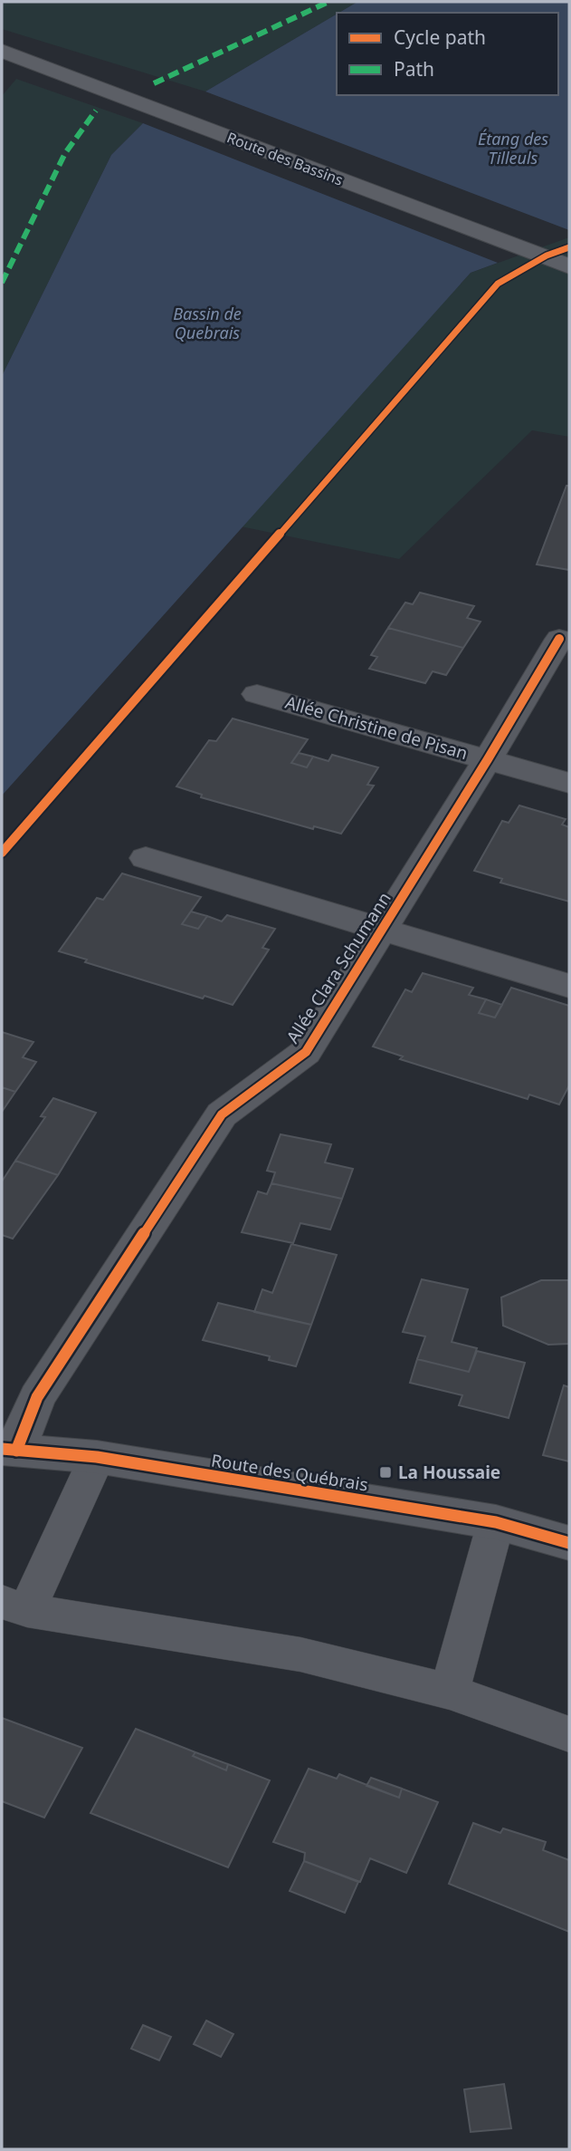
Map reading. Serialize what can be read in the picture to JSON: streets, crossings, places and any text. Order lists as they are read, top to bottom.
{
  "streets": {
    "main road": ["Route des Bassins"],
    "street": ["Allée Christine de Pisan", "Allée Clara Schumann", "Route des Québrais"]
  },
  "crossings": [
    ["Allée Christine de Pisan", "Allée Clara Schumann"],
    ["Allée Clara Schumann", "Route des Québrais"]
  ],
  "water": ["Étang des Tilleuls", "Bassin de Quebrais"],
  "places": {
    "transit": ["La Houssaie"]
  },
  "legend": ["Cycle path", "Path"]
}
